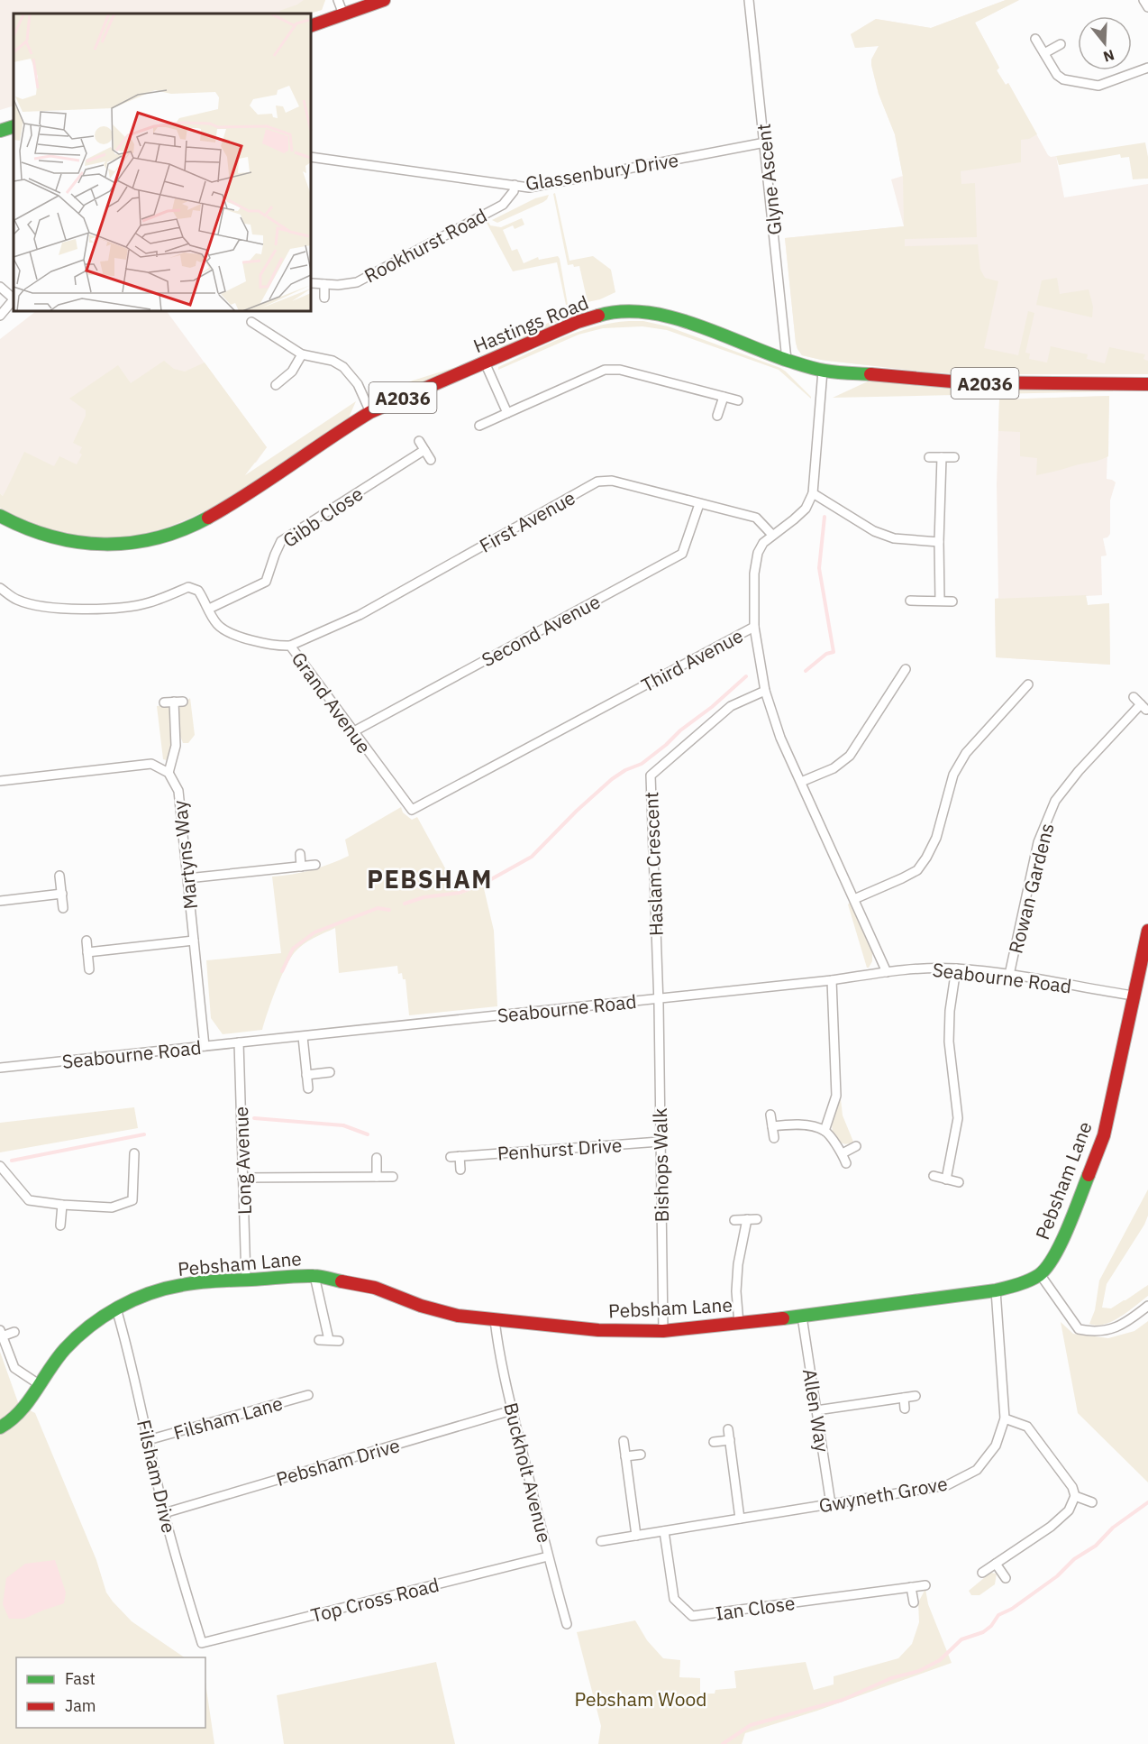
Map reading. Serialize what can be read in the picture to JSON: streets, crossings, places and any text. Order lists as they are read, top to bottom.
{
  "streets": {
    "main road": ["Hastings Road", "A2036", "Pebsham Lane"],
    "street": [
      "Glassenbury Drive",
      "Glyne Ascent",
      "Rookhurst Road",
      "Gibb Close",
      "First Avenue",
      "Second Avenue",
      "Third Avenue",
      "Grand Avenue",
      "Martyns Way",
      "Haslam Crescent",
      "Rowan Gardens",
      "Seabourne Road",
      "Penhurst Drive",
      "Long Avenue",
      "Bishops Walk",
      "Allen Way",
      "Filsham Lane",
      "Pebsham Drive",
      "Buckholt Avenue",
      "Filsham Drive",
      "Gwyneth Grove",
      "Top Cross Road",
      "Ian Close"
    ]
  },
  "crossings": [
    ["Glassenbury Drive", "Glyne Ascent"],
    ["Glassenbury Drive", "Rookhurst Road"],
    ["Glyne Ascent", "Hastings Road"],
    ["Gibb Close", "Grand Avenue"],
    ["First Avenue", "Second Avenue"],
    ["First Avenue", "Third Avenue"],
    ["First Avenue", "Grand Avenue"],
    ["Second Avenue", "Grand Avenue"],
    ["Third Avenue", "Grand Avenue"],
    ["Martyns Way", "Seabourne Road"],
    ["Haslam Crescent", "Seabourne Road"],
    ["Haslam Crescent", "Bishops Walk"],
    ["Rowan Gardens", "Seabourne Road"],
    ["Seabourne Road", "Long Avenue"],
    ["Seabourne Road", "Bishops Walk"],
    ["Seabourne Road", "Pebsham Lane"],
    ["Penhurst Drive", "Bishops Walk"],
    ["Long Avenue", "Pebsham Lane"],
    ["Bishops Walk", "Pebsham Lane"],
    ["Pebsham Lane", "Allen Way"],
    ["Pebsham Lane", "Buckholt Avenue"],
    ["Pebsham Lane", "Filsham Drive"],
    ["Pebsham Lane", "Gwyneth Grove"],
    ["Allen Way", "Gwyneth Grove"],
    ["Filsham Lane", "Filsham Drive"],
    ["Pebsham Drive", "Buckholt Avenue"],
    ["Pebsham Drive", "Filsham Drive"],
    ["Buckholt Avenue", "Top Cross Road"],
    ["Filsham Drive", "Top Cross Road"],
    ["Gwyneth Grove", "Ian Close"]
  ],
  "districts": ["PEBSHAM"],
  "parks": ["Pebsham Wood"],
  "legend": ["Fast", "Jam"],
  "north": "bottom"
}
